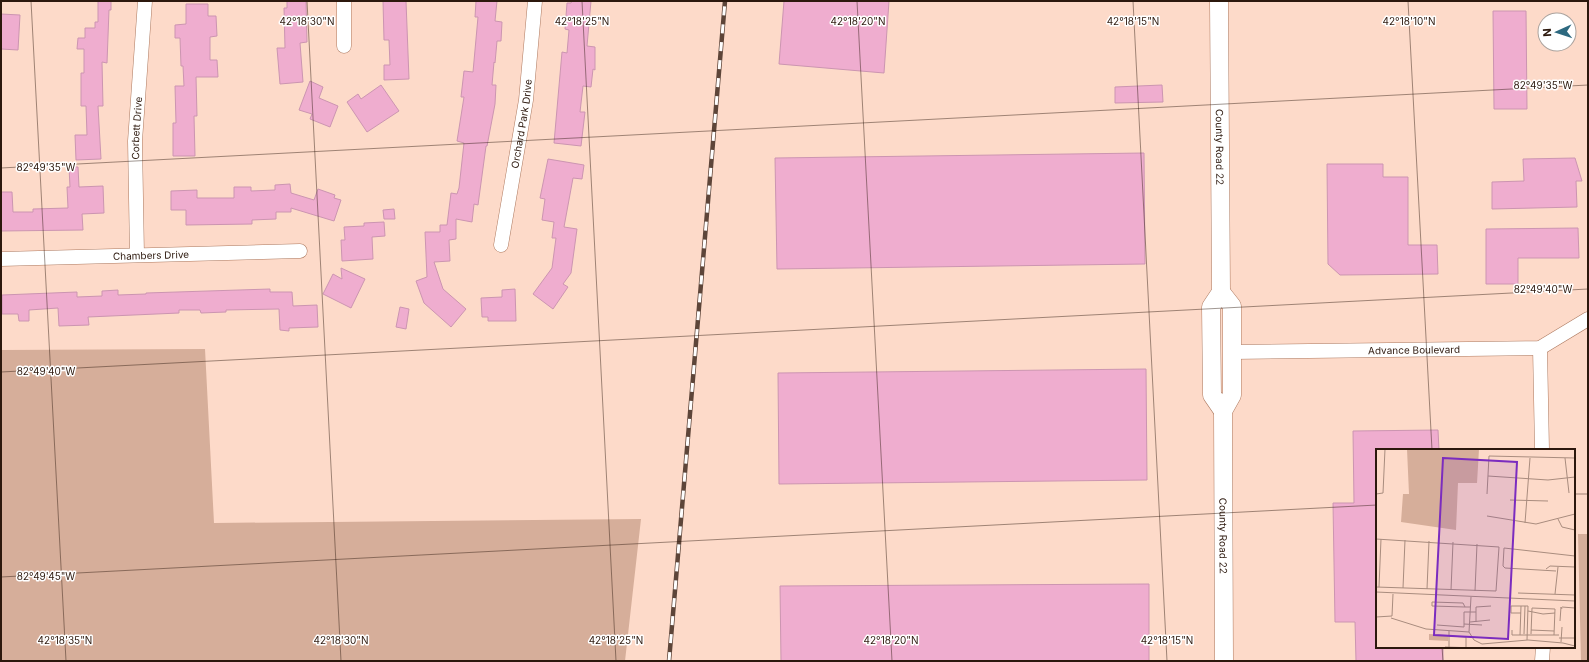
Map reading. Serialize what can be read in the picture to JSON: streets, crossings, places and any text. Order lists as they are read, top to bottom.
{
  "streets": {
    "main road": ["County Road 22"],
    "street": [
      "Orchard Park Drive",
      "Corbett Drive",
      "Chambers Drive",
      "Advance Boulevard"
    ]
  },
  "crossings": [
    ["Corbett Drive", "Chambers Drive"],
    ["County Road 22", "Advance Boulevard"]
  ],
  "north": "left",
  "coordinates": [
    "42°18'30\"N",
    "42°18'25\"N",
    "42°18'20\"N",
    "42°18'15\"N",
    "42°18'10\"N",
    "82°49'35\"W",
    "82°49'40\"W",
    "82°49'45\"W",
    "42°18'35\"N"
  ]
}
